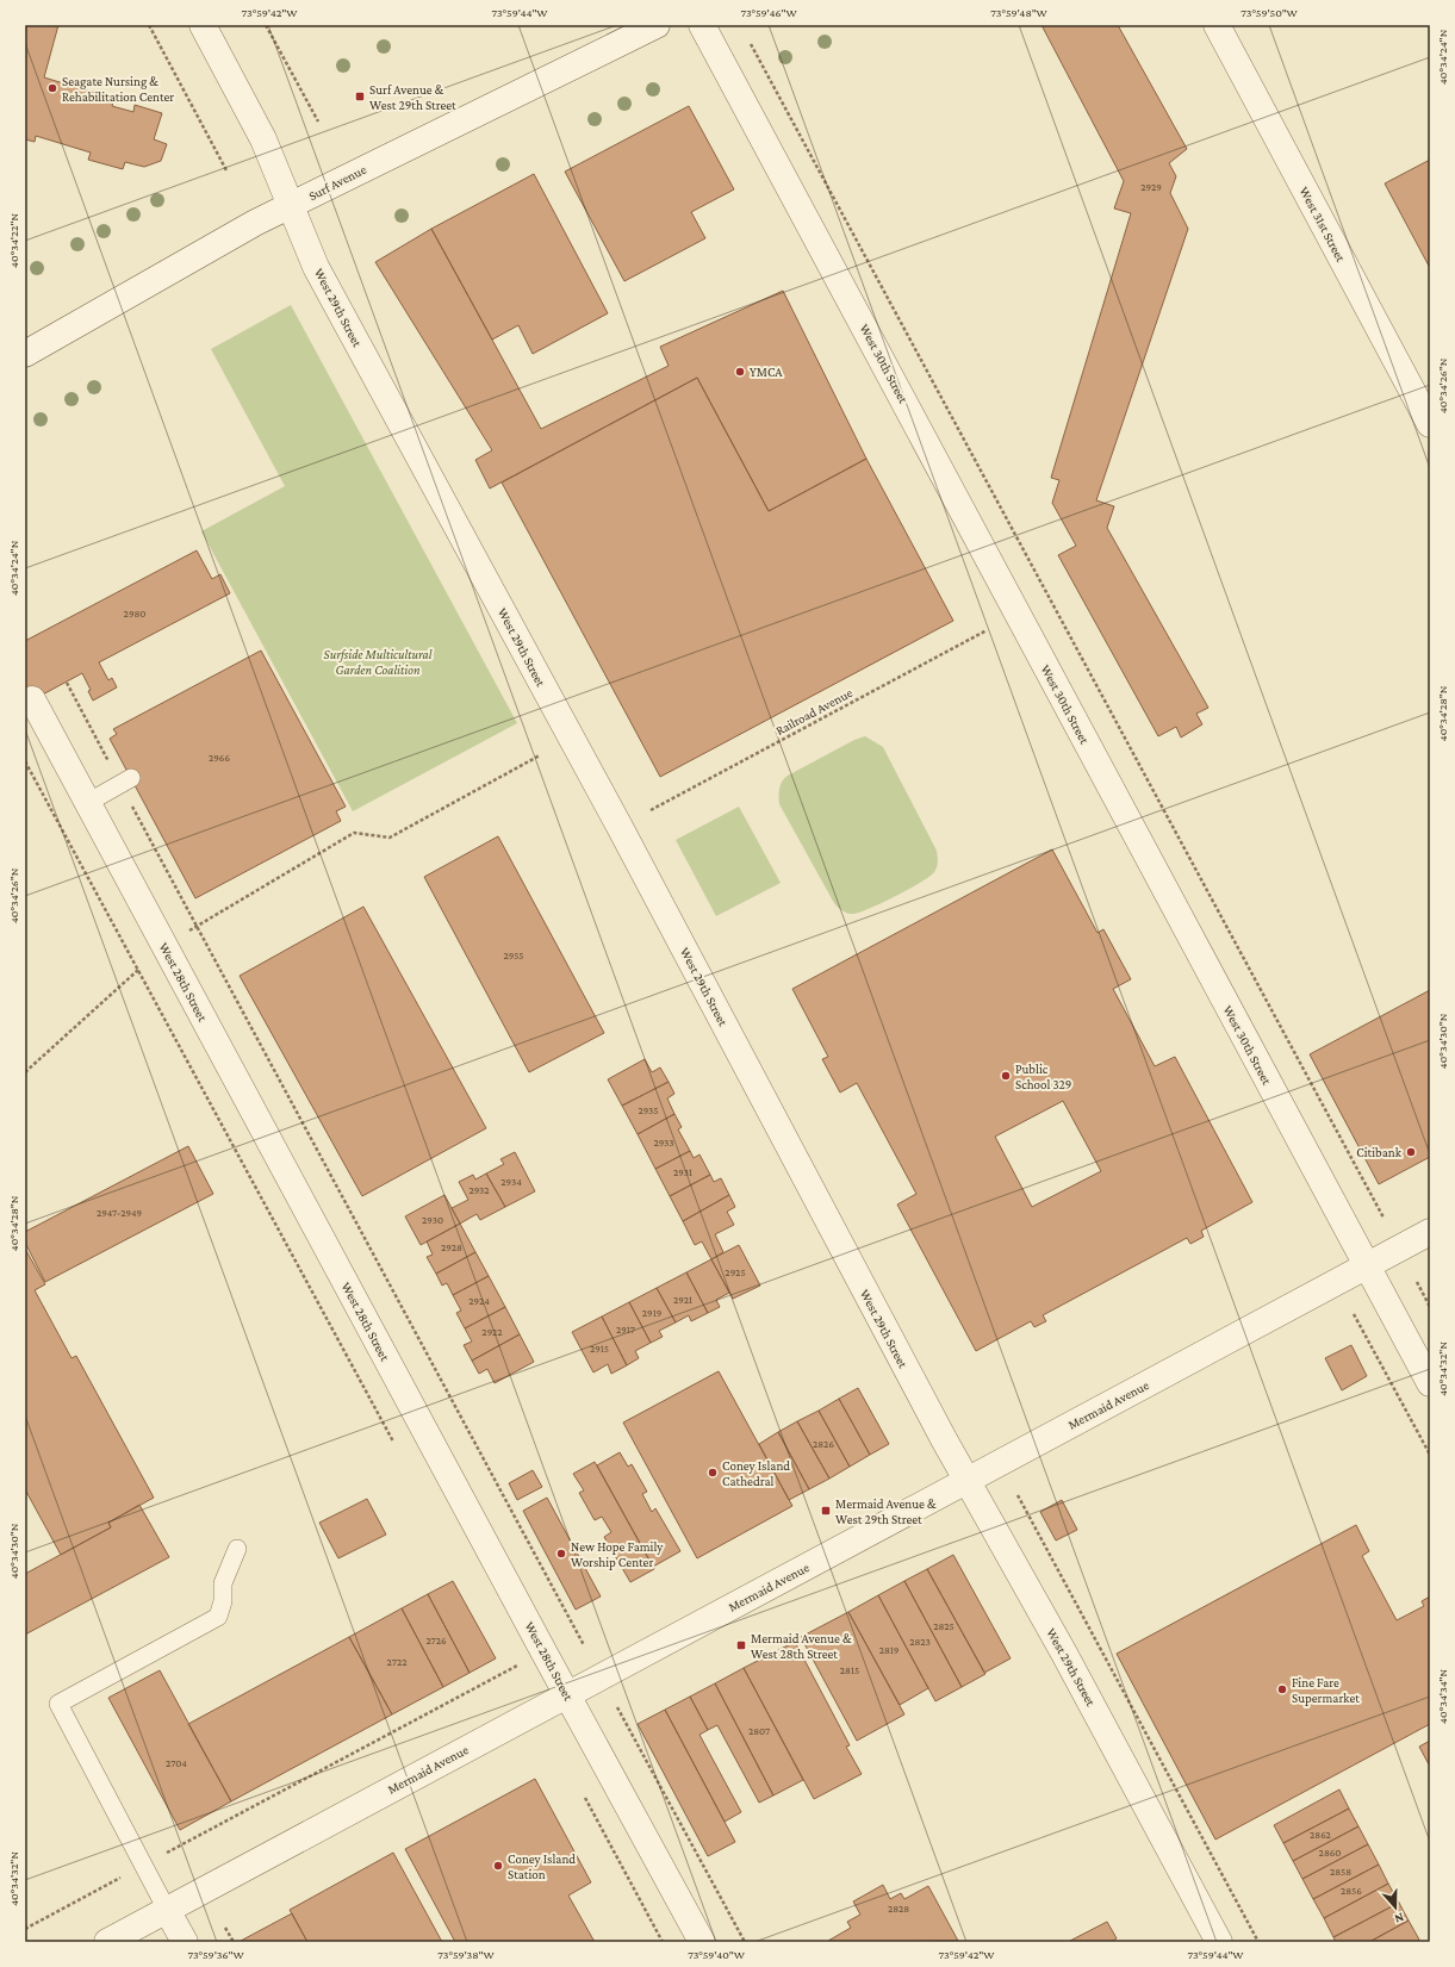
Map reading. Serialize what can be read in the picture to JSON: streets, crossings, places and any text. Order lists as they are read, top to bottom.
{
  "streets": {
    "street": [
      "Surf Avenue",
      "West 31st Street",
      "West 29th Street",
      "West 30th Street",
      "West 28th Street",
      "Mermaid Avenue"
    ],
    "path": ["Railroad Avenue"]
  },
  "crossings": [
    ["Surf Avenue", "West 29th Street"],
    ["West 29th Street", "Mermaid Avenue"],
    ["West 30th Street", "Mermaid Avenue"],
    ["West 28th Street", "Mermaid Avenue"]
  ],
  "parks": ["Surfside Multicultural Garden Coalition"],
  "places": {
    "other": [
      "Seagate Nursing & Rehabilitation Center",
      "YMCA",
      "Public School 329",
      "Citibank",
      "Coney Island Cathedral",
      "New Hope Family Worship Center",
      "Fine Fare Supermarket",
      "Coney Island Station"
    ],
    "transit": ["Surf Avenue & West 29th Street", "Mermaid Avenue & West 29th Street", "Mermaid Avenue & West 28th Street"]
  },
  "house_numbers": [
    "2929",
    "2980",
    "2966",
    "2955",
    "2935",
    "2933",
    "2931",
    "2934",
    "2932",
    "2947-2949",
    "2930",
    "2928",
    "2925",
    "2921",
    "2924",
    "2919",
    "2917",
    "2922",
    "2915",
    "2826",
    "2825",
    "2726",
    "2823",
    "2819",
    "2722",
    "2815",
    "2807",
    "2704",
    "2862",
    "2860",
    "2858",
    "2856",
    "2828"
  ],
  "north": "bottom",
  "coordinates": [
    "73°59'42\"W",
    "73°59'44\"W",
    "73°59'46\"W",
    "73°59'48\"W",
    "73°59'50\"W",
    "40°34'24\"N",
    "40°34'22\"N",
    "40°34'26\"N",
    "40°34'28\"N",
    "40°34'30\"N",
    "40°34'32\"N",
    "40°34'34\"N",
    "73°59'36\"W",
    "73°59'38\"W",
    "73°59'40\"W"
  ]
}
